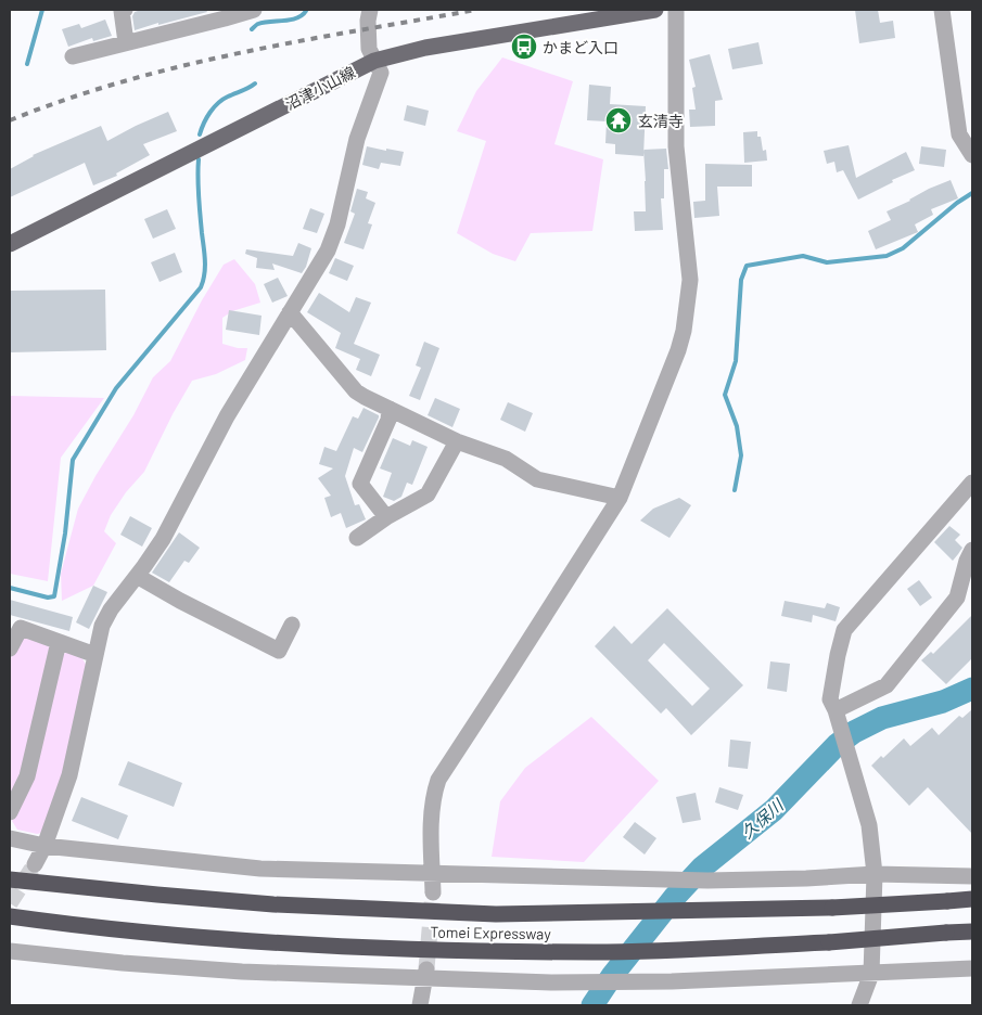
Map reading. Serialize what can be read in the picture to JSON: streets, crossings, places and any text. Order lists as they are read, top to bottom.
{
  "streets": {
    "highway": ["Tomei Expressway"],
    "main road": ["沼津小山線"]
  },
  "water": ["久保川"],
  "places": {
    "bus stop": ["かまど入口"],
    "temple": ["玄清寺"]
  }
}
